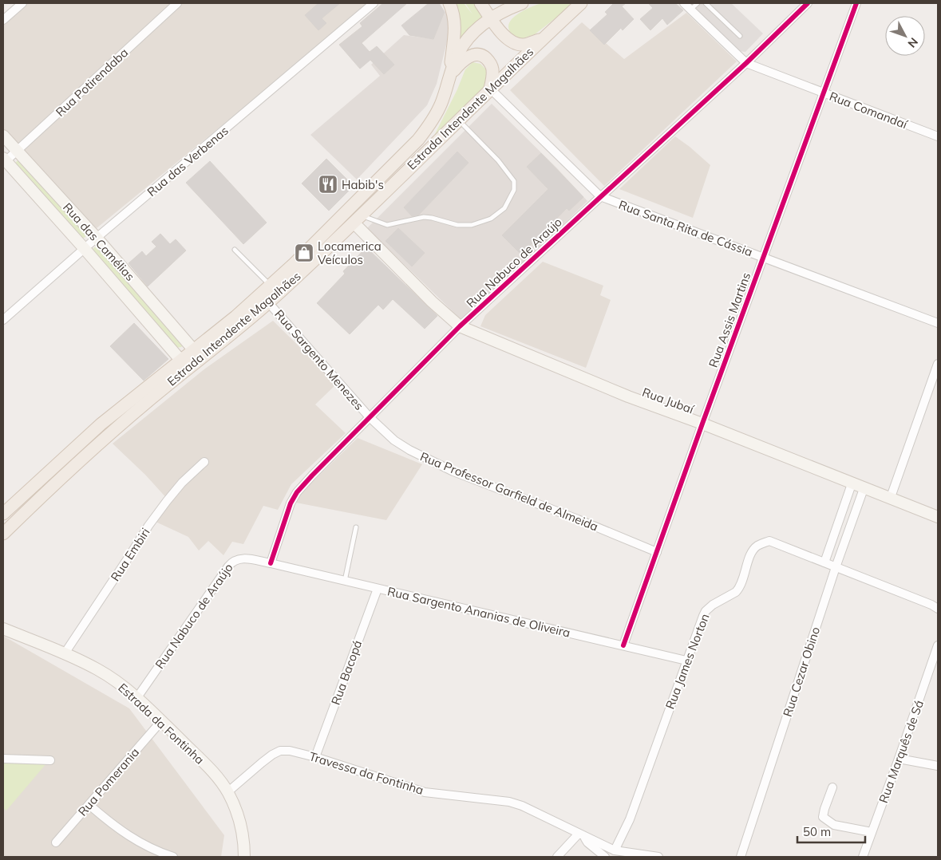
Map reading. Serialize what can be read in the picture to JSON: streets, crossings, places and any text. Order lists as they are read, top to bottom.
{
  "streets": {
    "main road": ["Estrada Intendente Magalhães"],
    "street": [
      "Rua Potirendaba",
      "Rua Comandaí",
      "Rua das Verbenas",
      "Rua Santa Rita de Cássia",
      "Rua das Camélias",
      "Rua Nabuco de Araújo",
      "Rua Assis Martins",
      "Rua Sargento Menezes",
      "Rua Jubaí",
      "Rua Professor Garfield de Almeida",
      "Rua Embiri",
      "Rua Sargento Ananias de Oliveira",
      "Rua James Norton",
      "Rua Cezar Obino",
      "Rua Bacopá",
      "Estrada da Fontinha",
      "Rua Marquês de Sá",
      "Travessa da Fontinha",
      "Rua Pomerania"
    ]
  },
  "crossings": [
    ["Rua Potirendaba", "Rua das Camélias"],
    ["Estrada Intendente Magalhães", "Rua Santa Rita de Cássia"],
    ["Estrada Intendente Magalhães", "Rua das Camélias"],
    ["Estrada Intendente Magalhães", "Rua Sargento Menezes"],
    ["Estrada Intendente Magalhães", "Rua Jubaí"],
    ["Rua Comandaí", "Rua Nabuco de Araújo"],
    ["Rua Comandaí", "Rua Assis Martins"],
    ["Rua das Verbenas", "Rua das Camélias"],
    ["Rua Santa Rita de Cássia", "Rua Nabuco de Araújo"],
    ["Rua Santa Rita de Cássia", "Rua Assis Martins"],
    ["Rua Nabuco de Araújo", "Rua Sargento Menezes"],
    ["Rua Nabuco de Araújo", "Rua Jubaí"],
    ["Rua Nabuco de Araújo", "Rua Professor Garfield de Almeida"],
    ["Rua Nabuco de Araújo", "Rua Sargento Ananias de Oliveira"],
    ["Rua Nabuco de Araújo", "Estrada da Fontinha"],
    ["Rua Assis Martins", "Rua Jubaí"],
    ["Rua Assis Martins", "Rua Professor Garfield de Almeida"],
    ["Rua Assis Martins", "Rua Sargento Ananias de Oliveira"],
    ["Rua Sargento Menezes", "Rua Professor Garfield de Almeida"],
    ["Rua Jubaí", "Rua Cezar Obino"],
    ["Rua Embiri", "Estrada da Fontinha"],
    ["Rua Sargento Ananias de Oliveira", "Rua James Norton"],
    ["Rua Sargento Ananias de Oliveira", "Rua Bacopá"],
    ["Rua James Norton", "Rua Cezar Obino"],
    ["Rua James Norton", "Travessa da Fontinha"],
    ["Rua Bacopá", "Travessa da Fontinha"],
    ["Estrada da Fontinha", "Travessa da Fontinha"],
    ["Estrada da Fontinha", "Rua Pomerania"]
  ],
  "places": {
    "restaurant": ["Habib's"],
    "shop": ["Locamerica Veículos"]
  },
  "scale_bar": "50 m",
  "north": "bottom right"
}
